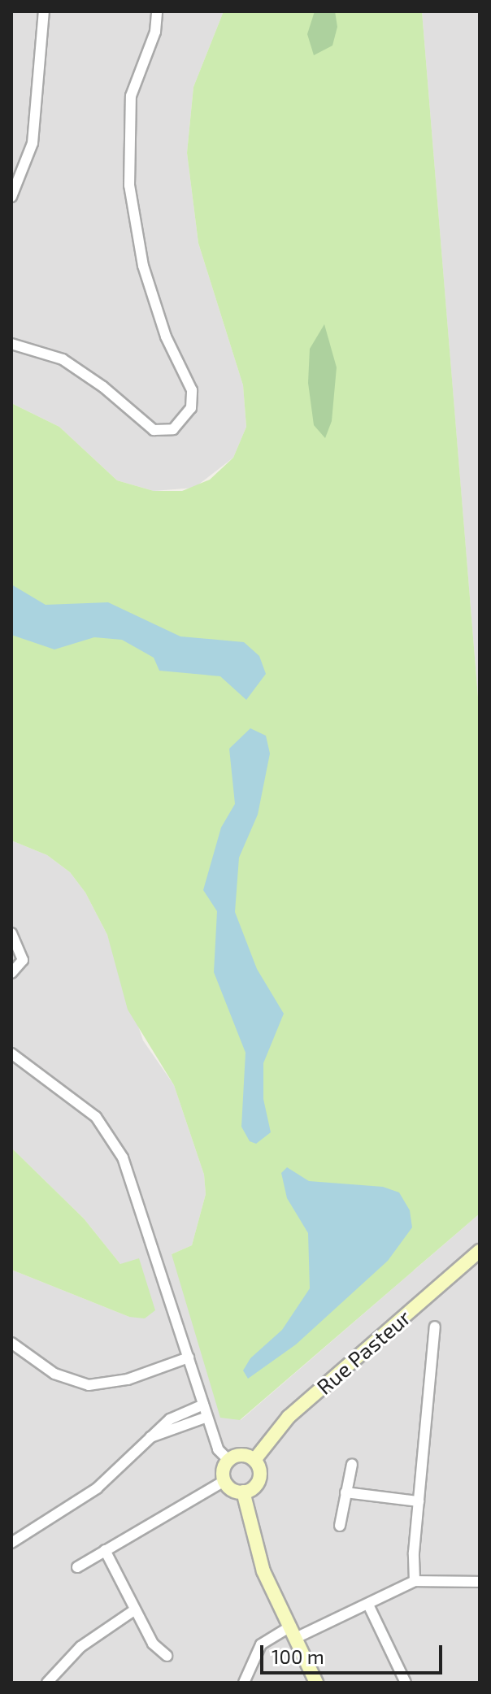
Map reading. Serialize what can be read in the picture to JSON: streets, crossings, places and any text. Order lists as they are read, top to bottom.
{
  "streets": {
    "street": ["Rue Pasteur"]
  },
  "scale_bar": "100 m"
}
